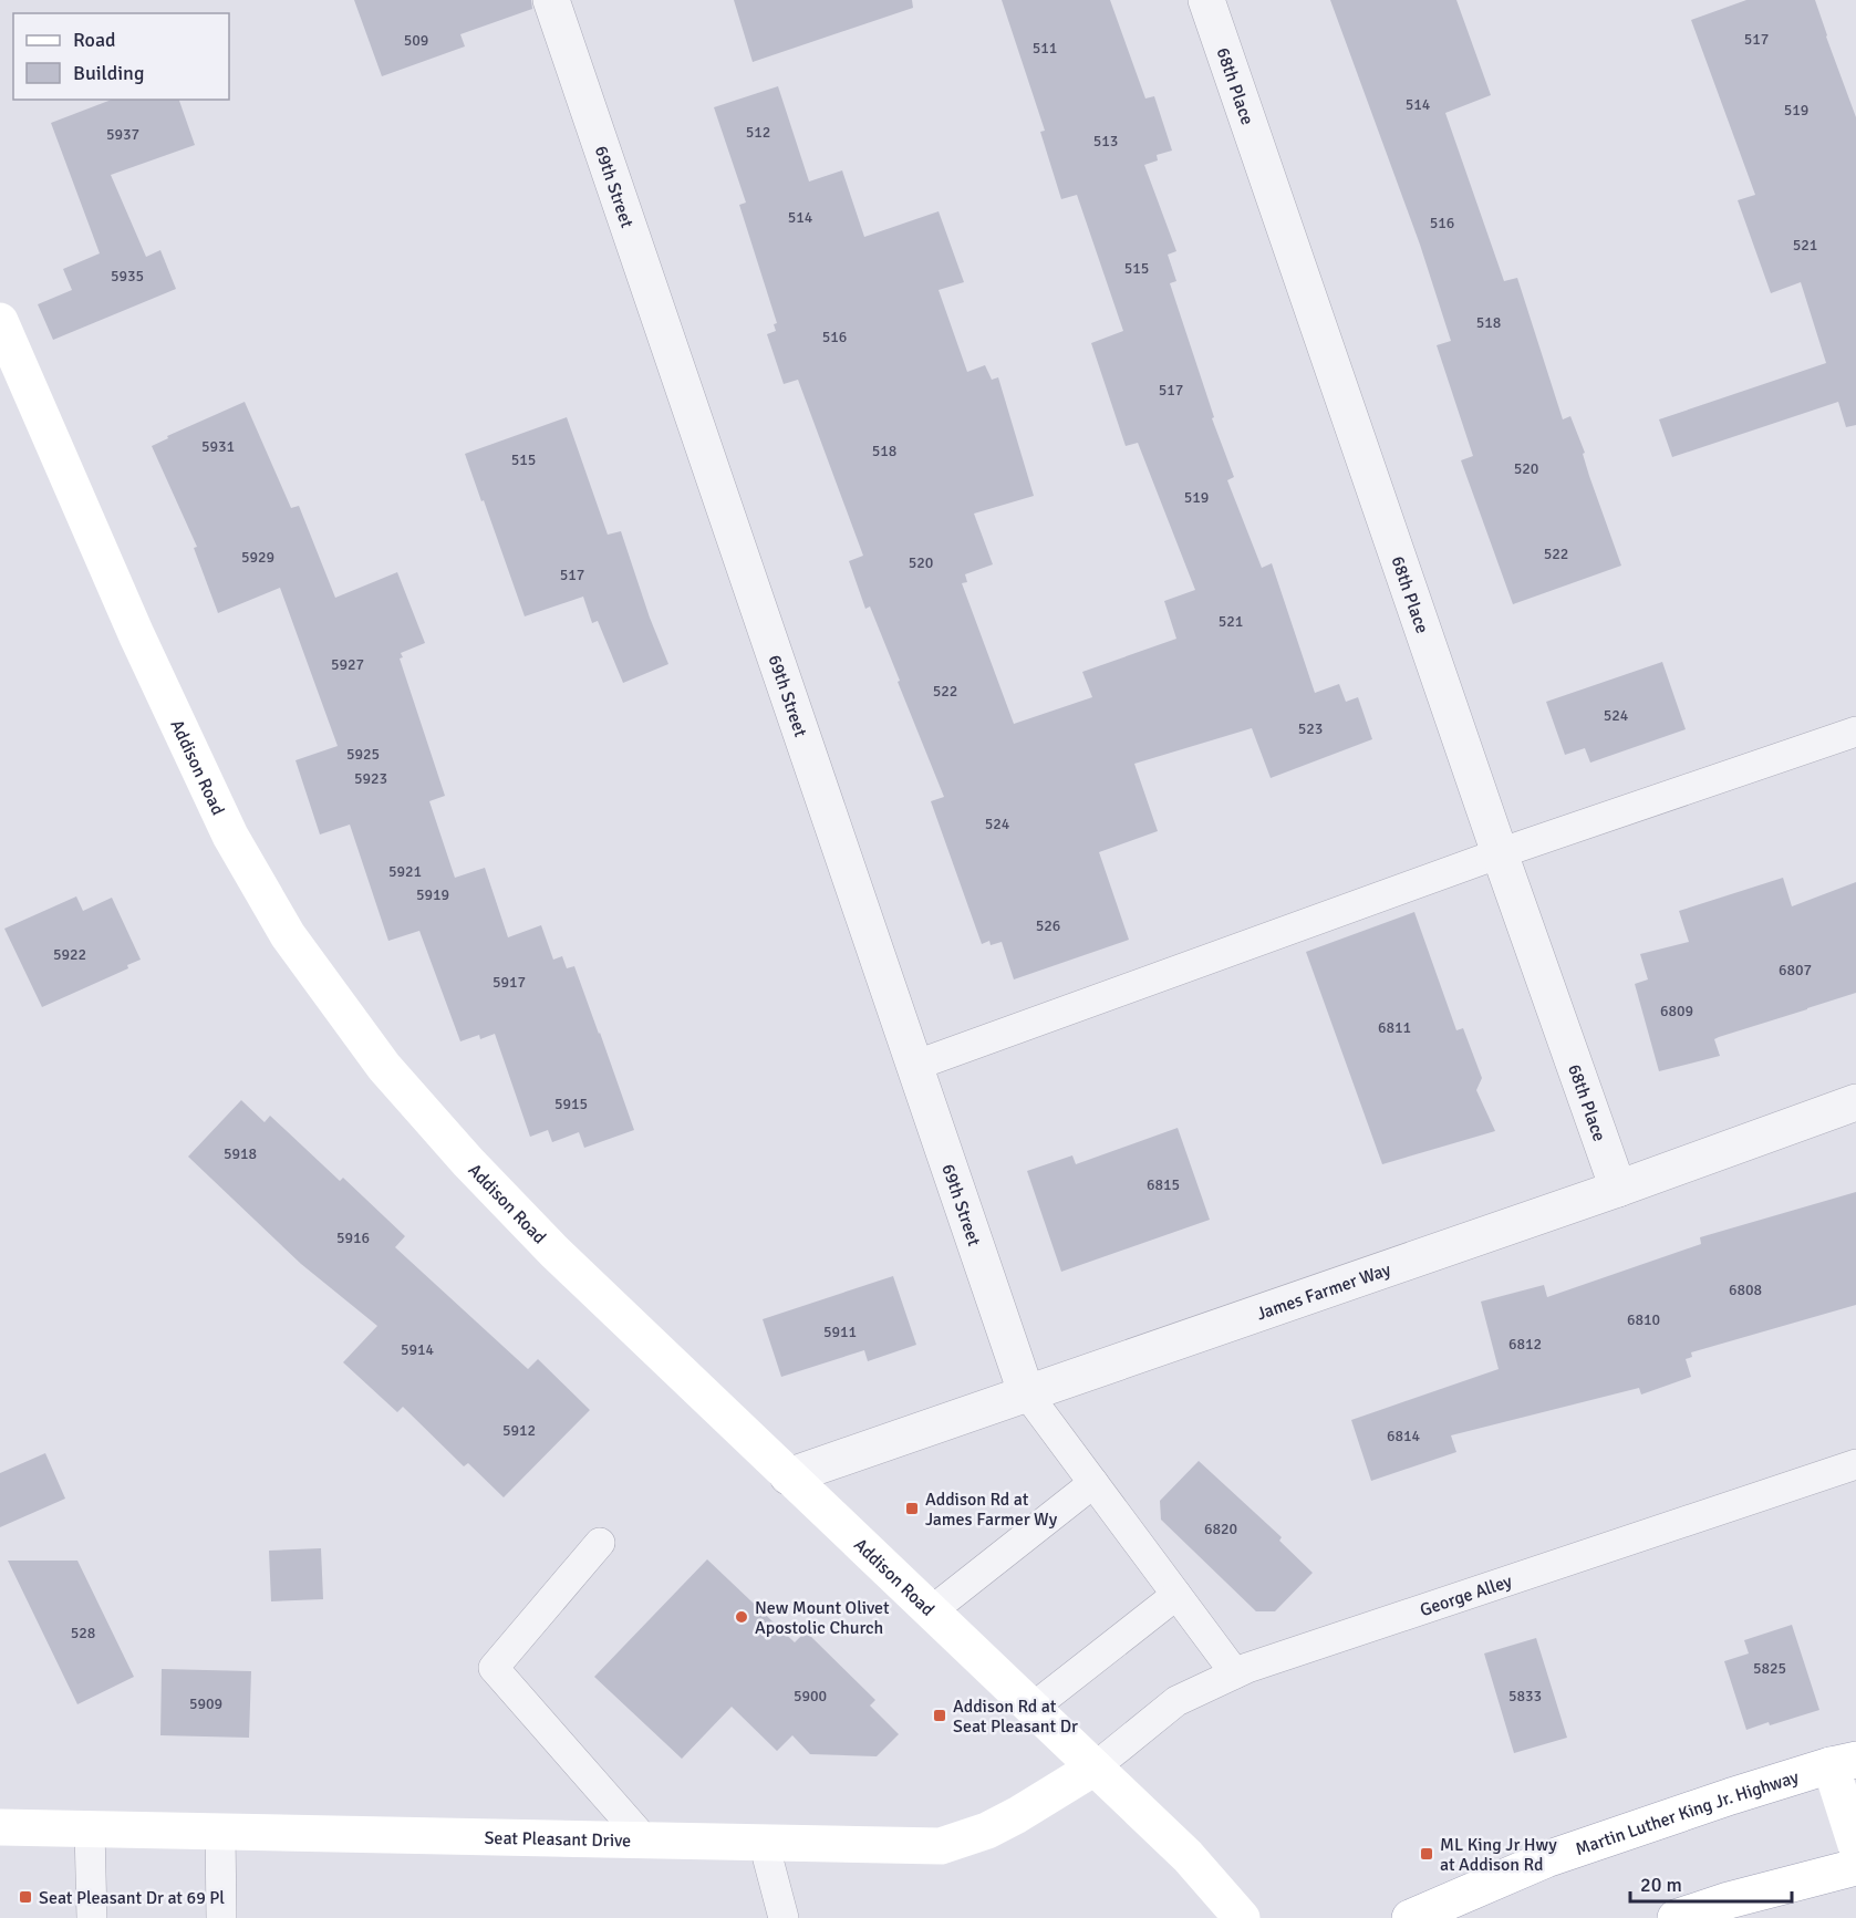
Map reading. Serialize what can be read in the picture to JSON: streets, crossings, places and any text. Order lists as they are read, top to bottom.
{
  "streets": {
    "main road": ["Addison Road", "Martin Luther King Jr. Highway", "Seat Pleasant Drive"],
    "street": ["68th Place", "69th Street", "James Farmer Way"],
    "lane": ["George Alley"]
  },
  "crossings": [
    ["68th Place", "James Farmer Way"],
    ["69th Street", "James Farmer Way"],
    ["Addison Road", "James Farmer Way"],
    ["Addison Road", "George Alley"],
    ["Addison Road", "Seat Pleasant Drive"],
    ["George Alley", "Seat Pleasant Drive"]
  ],
  "places": {
    "transit": [
      "Addison Rd at James Farmer Wy",
      "Addison Rd at Seat Pleasant Dr",
      "ML King Jr Hwy at Addison Rd",
      "Seat Pleasant Dr at 69 Pl"
    ],
    "other": ["New Mount Olivet Apostolic Church"]
  },
  "house_numbers": [
    "517",
    "509",
    "511",
    "514",
    "519",
    "512",
    "5937",
    "513",
    "514",
    "516",
    "521",
    "515",
    "5935",
    "518",
    "516",
    "517",
    "5931",
    "518",
    "515",
    "520",
    "519",
    "522",
    "5929",
    "520",
    "517",
    "521",
    "5927",
    "522",
    "524",
    "523",
    "5925",
    "5923",
    "524",
    "5921",
    "5919",
    "526",
    "5922",
    "6807",
    "5917",
    "6809",
    "6811",
    "5915",
    "5918",
    "6815",
    "5916",
    "6808",
    "6810",
    "5911",
    "6812",
    "5914",
    "5912",
    "6814",
    "6820",
    "528",
    "5825",
    "5900",
    "5833",
    "5909"
  ],
  "legend": ["Road", "Building"],
  "scale_bar": "20 m"
}
